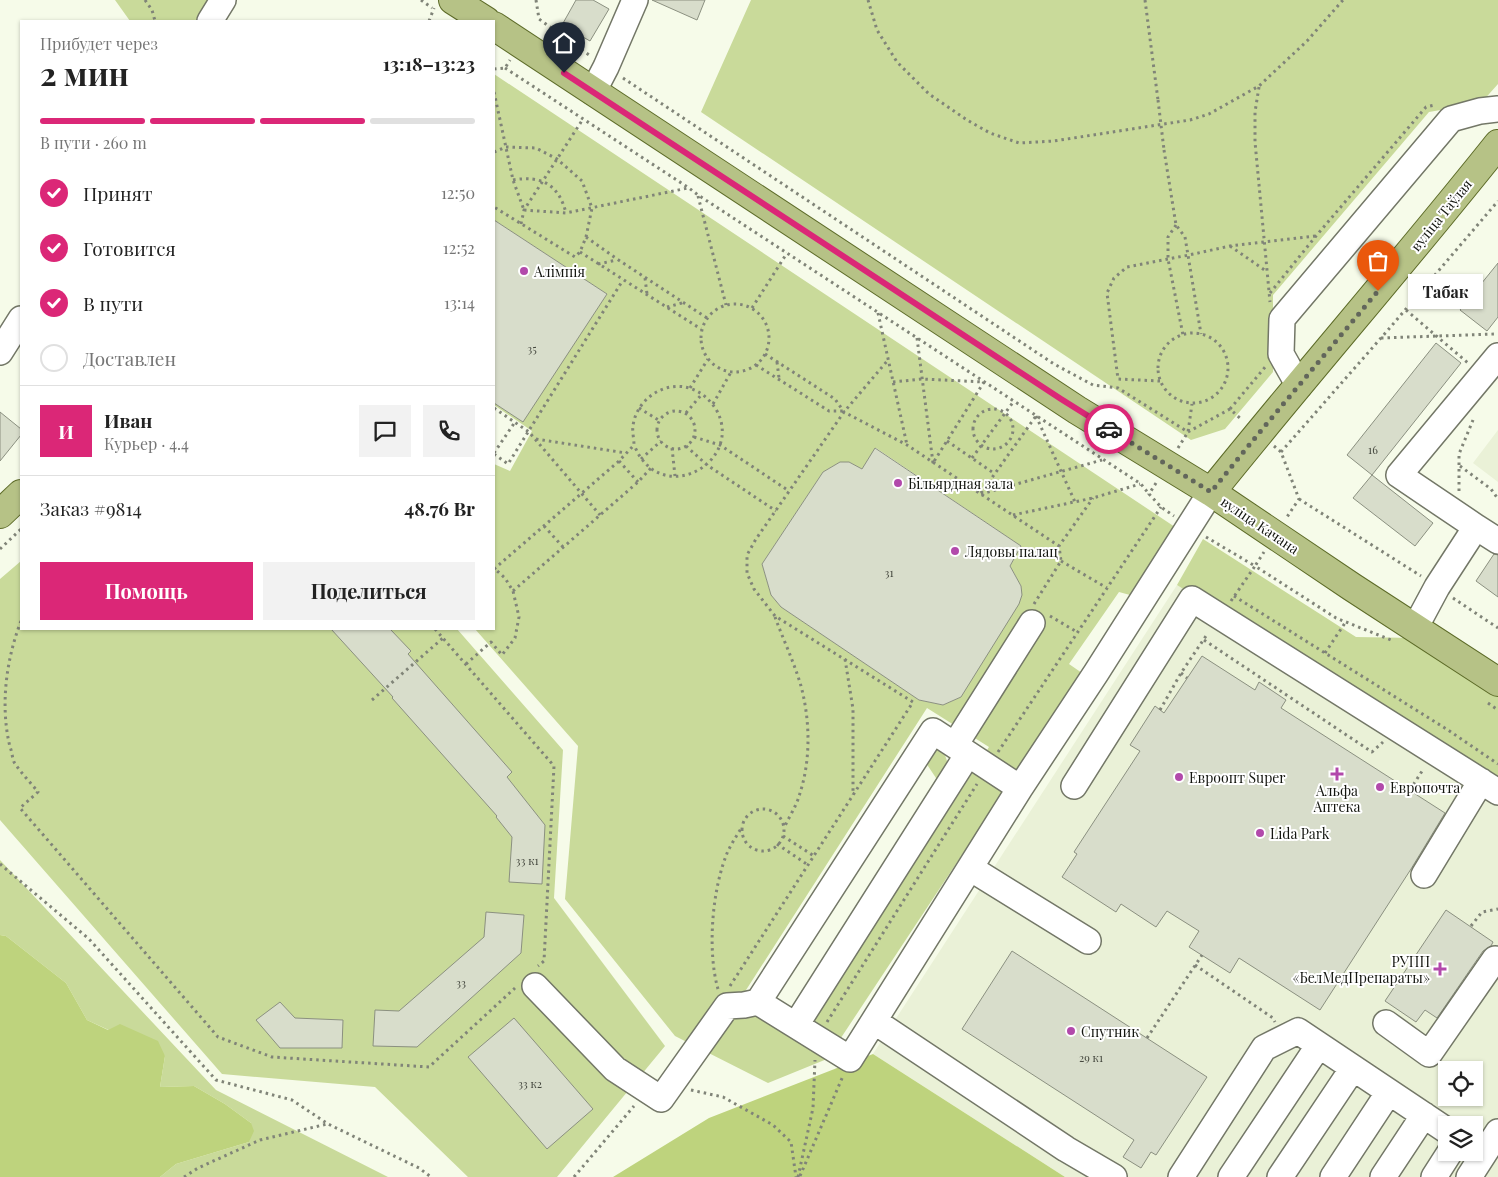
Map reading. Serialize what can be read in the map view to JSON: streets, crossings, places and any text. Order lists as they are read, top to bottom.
{
  "streets": {
    "main road": ["вуліца Таўлая", "вуліца Качана"]
  },
  "crossings": [
    ["вуліца Таўлая", "вуліца Качана"]
  ],
  "places": {
    "other": [
      "Алімпія",
      "Табак",
      "Більярдная зала",
      "Лядовы палац",
      "Евроопт Super",
      "Европочта",
      "Lida Park",
      "Спутник"
    ],
    "health": ["Альфа Аптека", "РУПП «БелМедПрепараты»"]
  },
  "house_numbers": [
    "35",
    "16",
    "31",
    "33 к1",
    "33",
    "29 к1",
    "33 к2"
  ],
  "page": {
    "heading": ["2 мин", "Прибудет через", "13:18–13:23"],
    "panel": [
      "Иван",
      "Курьер · 4.4",
      "Заказ #9814",
      "48.76 Br"
    ],
    "bar": "В пути · 260 m",
    "list": [
      ["Принят", "12:50"],
      ["Готовится", "12:52"],
      ["В пути", "13:14"],
      "Доставлен"
    ],
    "bubble": "Табак",
    "round": "И",
    "buttons": ["Помощь", "Поделиться"]
  }
}
